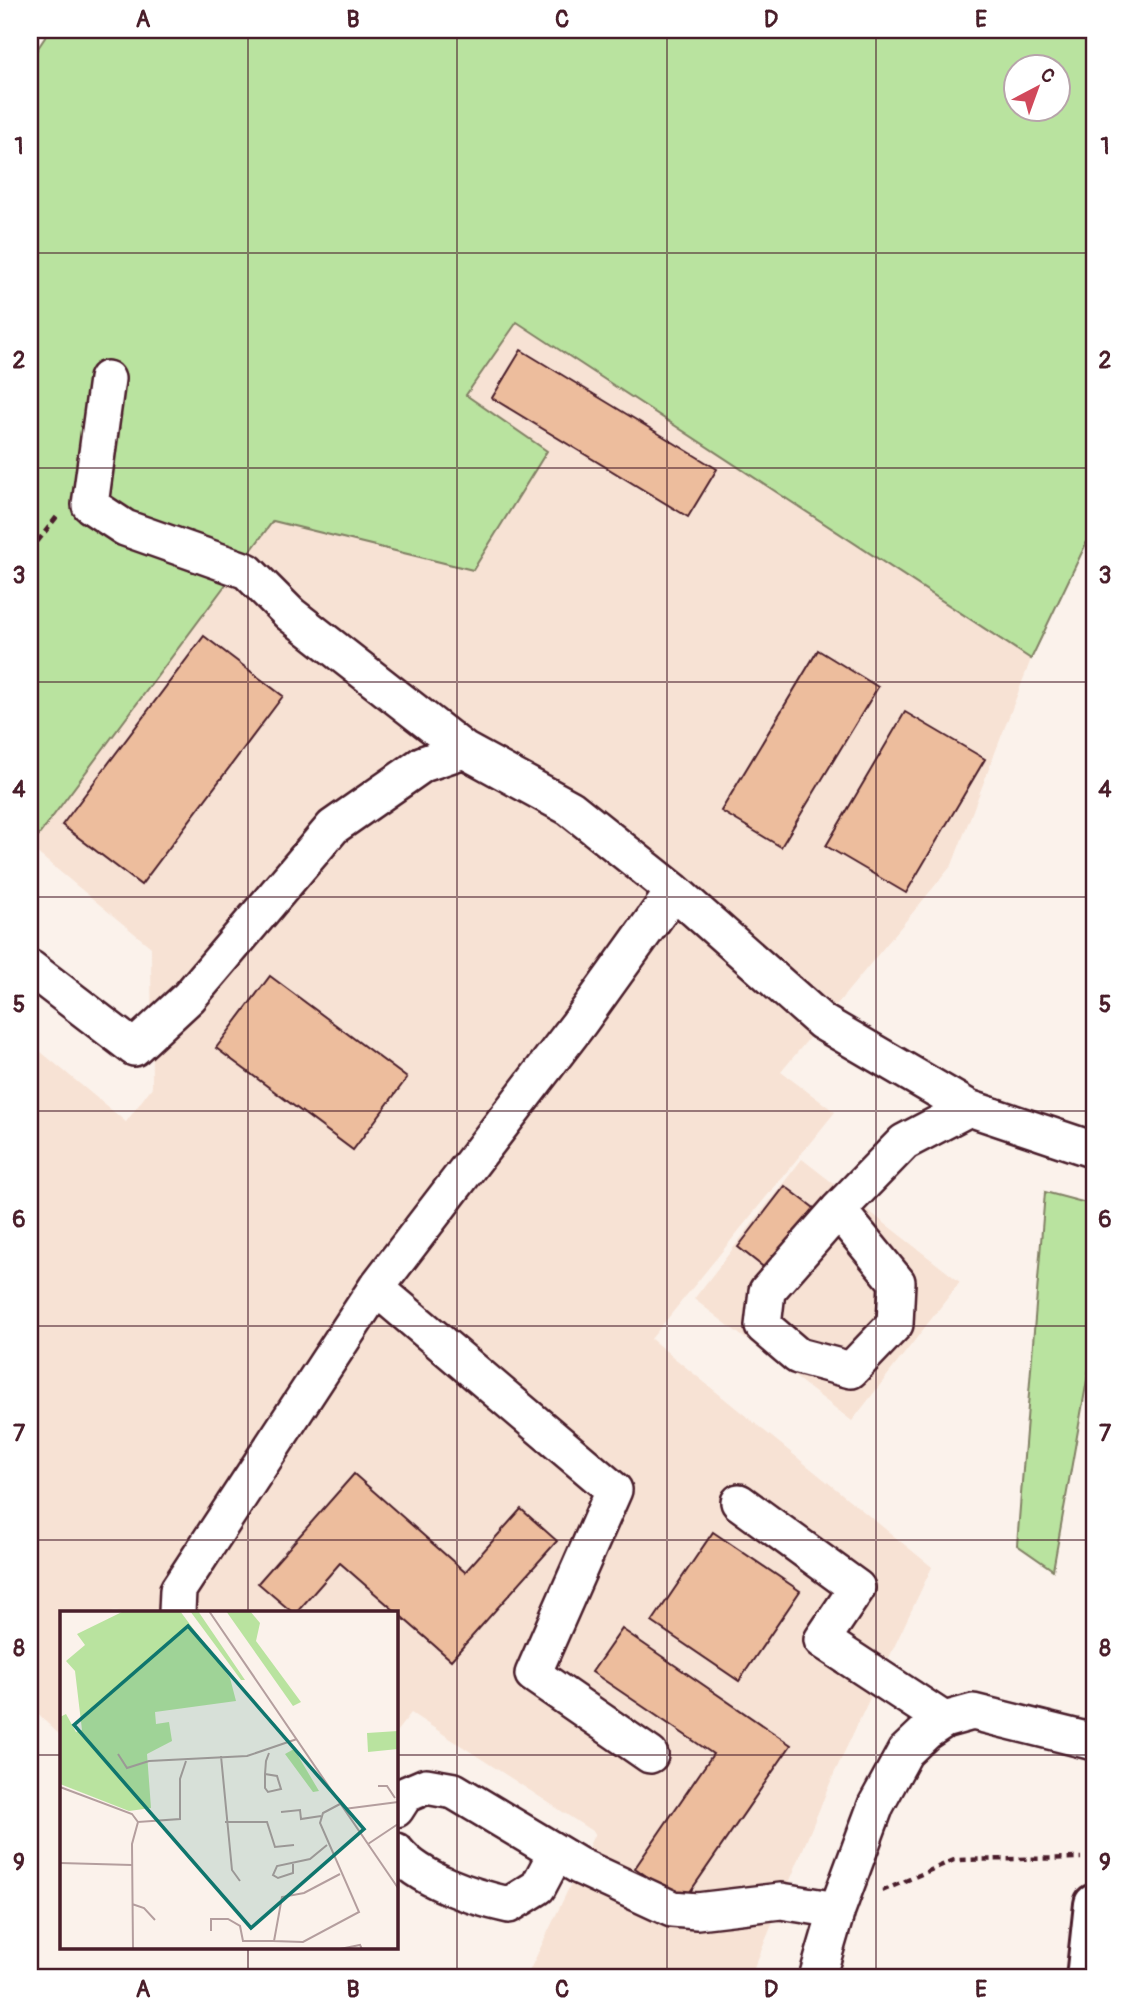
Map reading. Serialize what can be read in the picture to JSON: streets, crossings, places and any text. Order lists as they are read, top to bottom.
{
  "north": "top right",
  "grid": {
    "columns": [
      "A",
      "B",
      "C",
      "D",
      "E"
    ],
    "rows": [
      "1",
      "2",
      "3",
      "4",
      "5",
      "6",
      "7",
      "8",
      "9"
    ]
  }
}
